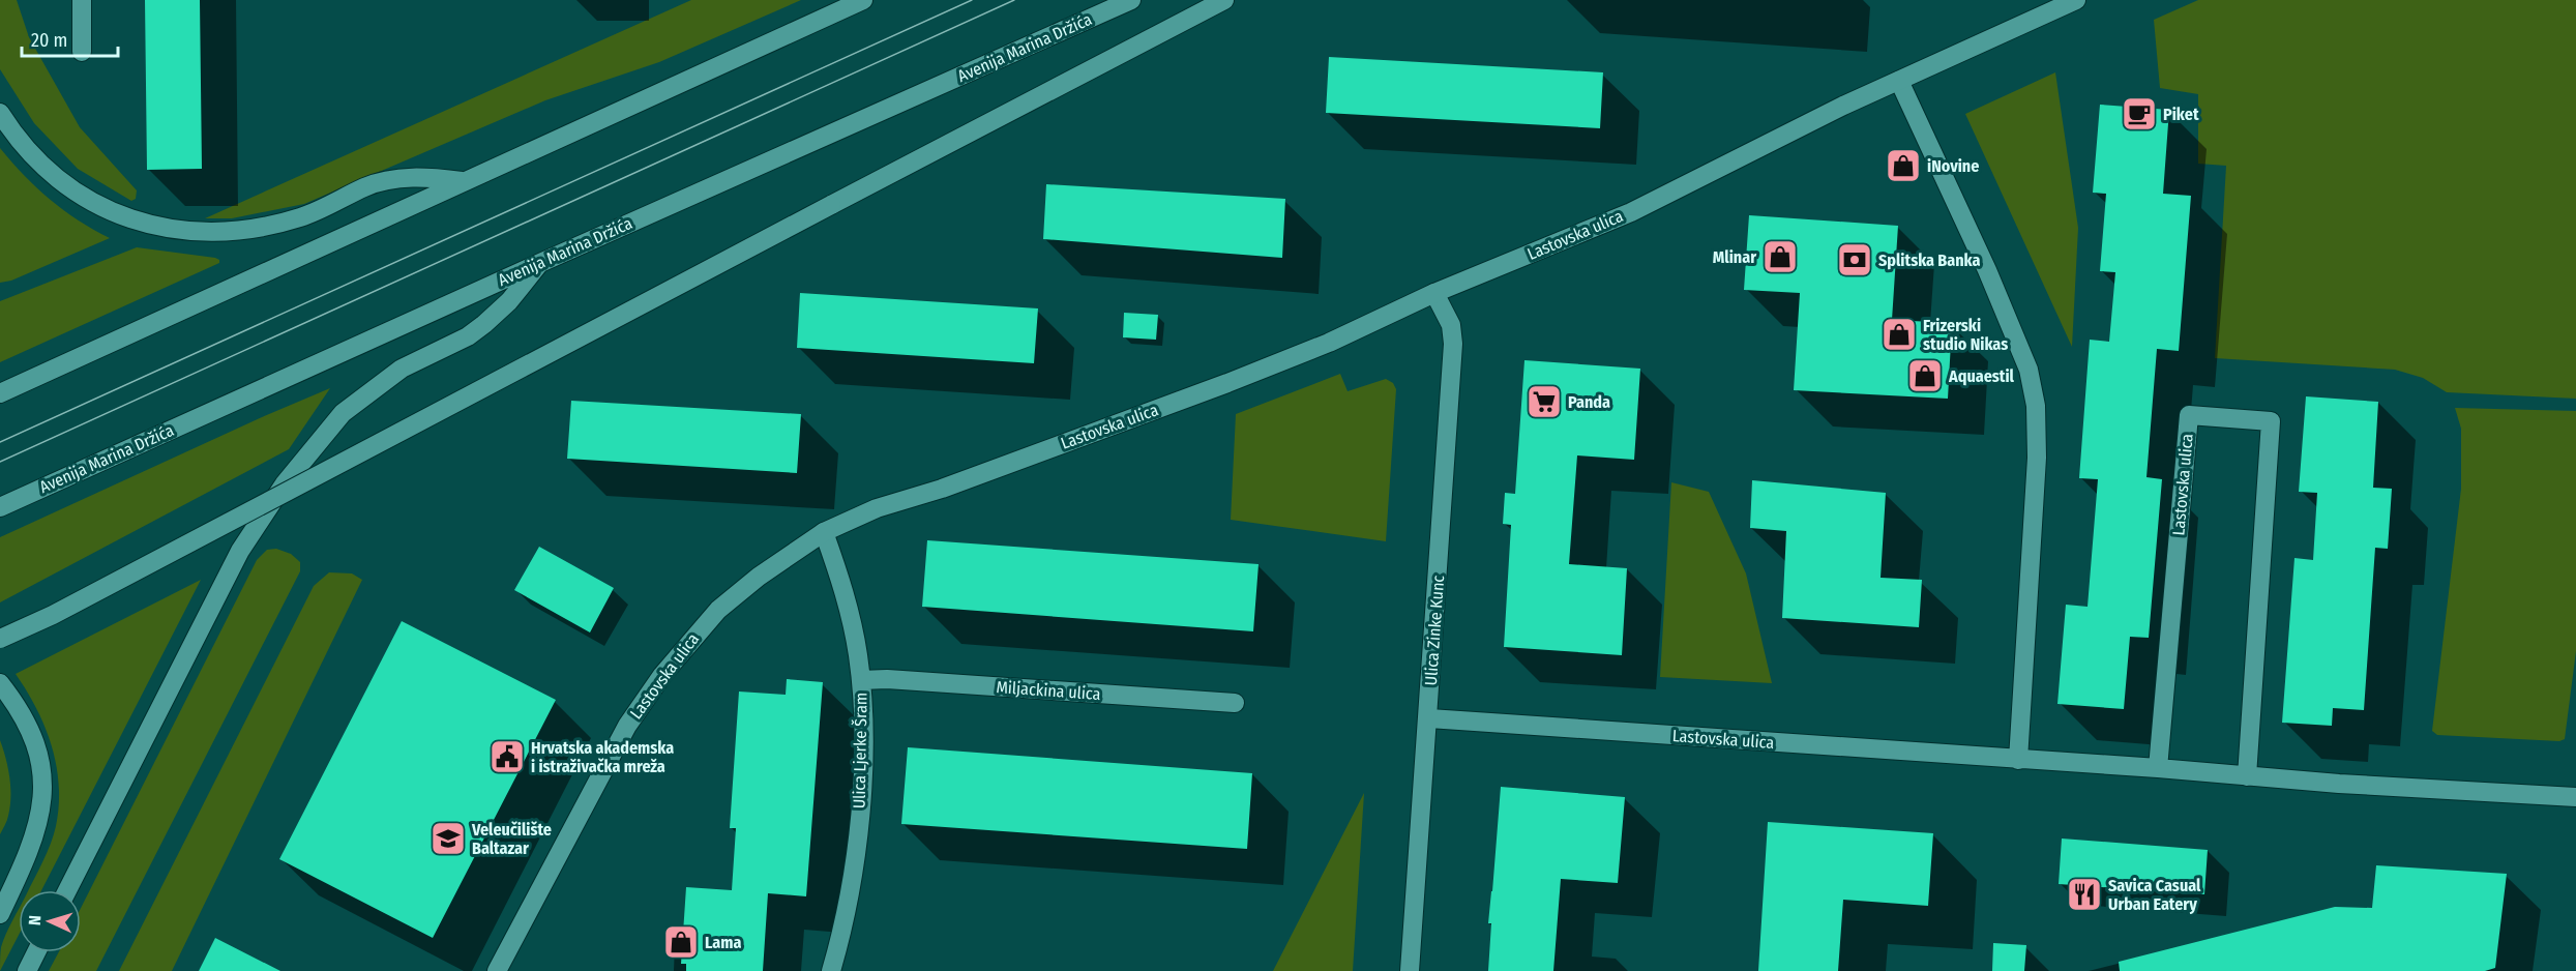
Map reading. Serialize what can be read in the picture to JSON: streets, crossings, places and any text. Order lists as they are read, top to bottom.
{
  "streets": {
    "street": [
      "Avenija Marina Držića",
      "Lastovska ulica",
      "Ulica Zinke Kunc",
      "Miljackina ulica",
      "Ulica Ljerke Šram"
    ]
  },
  "crossings": [
    ["Lastovska ulica", "Ulica Zinke Kunc"],
    ["Lastovska ulica", "Ulica Ljerke Šram"],
    ["Miljackina ulica", "Ulica Ljerke Šram"]
  ],
  "places": {
    "cafe": ["Piket"],
    "shop": [
      "iNovine",
      "Mlinar",
      "Frizerski studio Nikas",
      "Aquaestil",
      "Lama"
    ],
    "bank": ["Splitska Banka"],
    "supermarket": ["Panda"],
    "public building": ["Hrvatska akademska i istraživačka mreža"],
    "school or university": ["Veleučilište Baltazar"],
    "restaurant": ["Savica Casual Urban Eatery"]
  },
  "scale_bar": "20 m",
  "north": "left"
}
